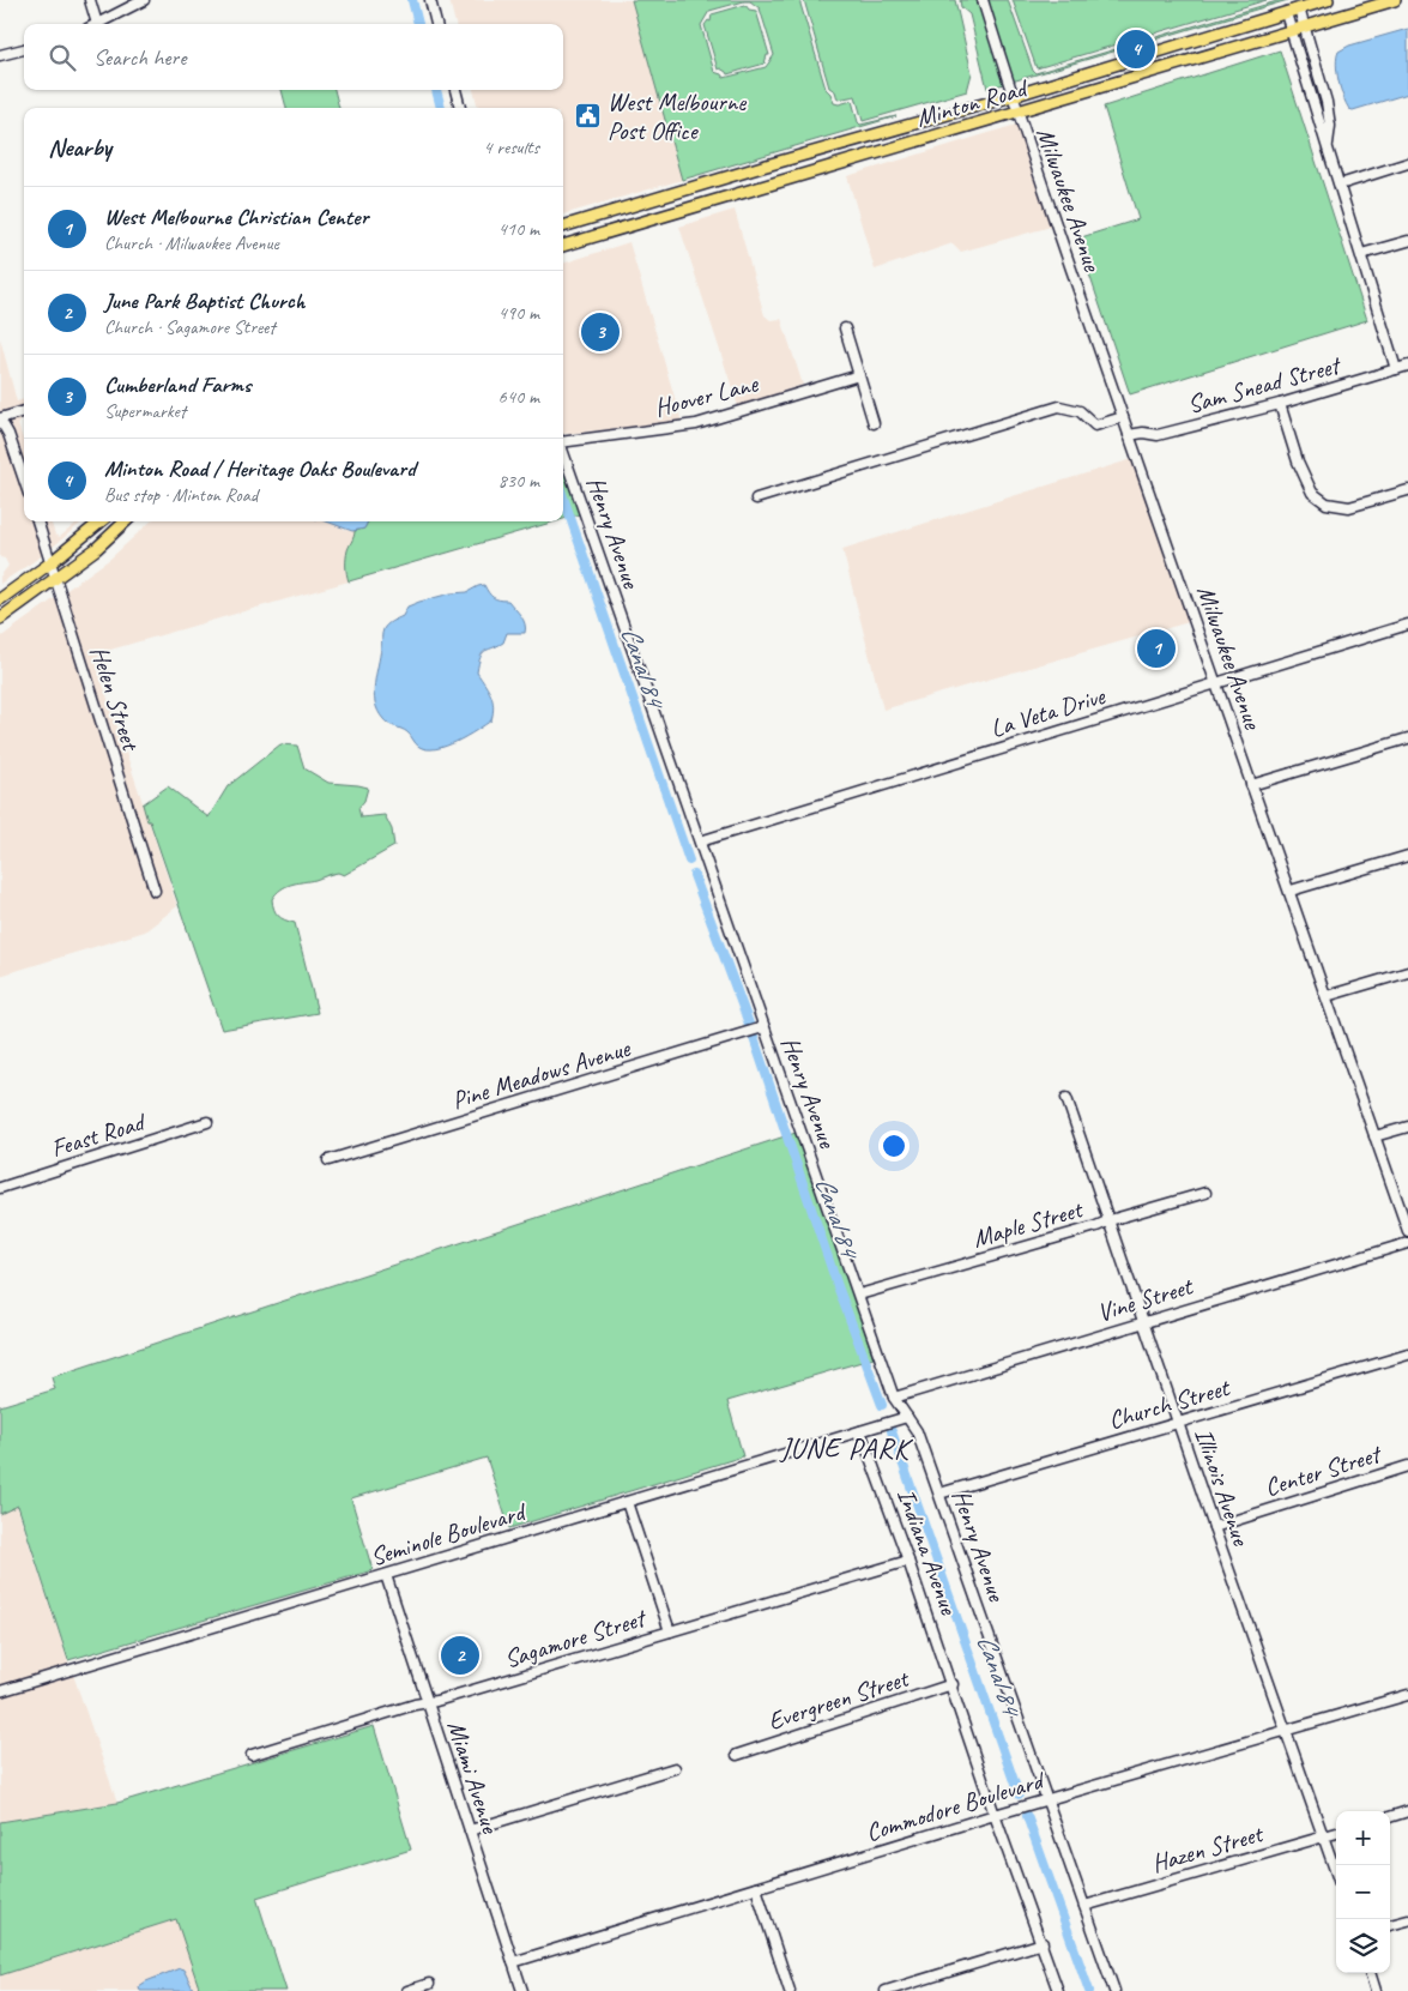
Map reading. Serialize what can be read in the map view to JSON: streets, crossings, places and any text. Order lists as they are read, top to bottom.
{
  "streets": {
    "main road": ["Minton Road"],
    "street": [
      "Milwaukee Avenue",
      "Sam Snead Street",
      "Hoover Lane",
      "Henry Avenue",
      "Helen Street",
      "La Veta Drive",
      "Pine Meadows Avenue",
      "Feast Road",
      "Maple Street",
      "Vine Street",
      "Church Street",
      "Center Street",
      "Illinois Avenue",
      "Seminole Boulevard",
      "Indiana Avenue",
      "Sagamore Street",
      "Evergreen Street",
      "Miami Avenue",
      "Commodore Boulevard",
      "Hazen Street"
    ]
  },
  "crossings": [
    ["Minton Road", "Milwaukee Avenue"],
    ["Milwaukee Avenue", "Sam Snead Street"],
    ["Milwaukee Avenue", "La Veta Drive"],
    ["Henry Avenue", "La Veta Drive"],
    ["Henry Avenue", "Pine Meadows Avenue"],
    ["Henry Avenue", "Maple Street"],
    ["Henry Avenue", "Vine Street"],
    ["Henry Avenue", "Church Street"],
    ["Henry Avenue", "Seminole Boulevard"],
    ["Henry Avenue", "Commodore Boulevard"],
    ["Henry Avenue", "Hazen Street"],
    ["Maple Street", "Illinois Avenue"],
    ["Vine Street", "Illinois Avenue"],
    ["Church Street", "Illinois Avenue"],
    ["Center Street", "Illinois Avenue"],
    ["Illinois Avenue", "Commodore Boulevard"],
    ["Illinois Avenue", "Hazen Street"],
    ["Seminole Boulevard", "Indiana Avenue"],
    ["Seminole Boulevard", "Miami Avenue"],
    ["Indiana Avenue", "Sagamore Street"],
    ["Indiana Avenue", "Evergreen Street"],
    ["Indiana Avenue", "Commodore Boulevard"],
    ["Sagamore Street", "Miami Avenue"],
    ["Miami Avenue", "Commodore Boulevard"]
  ],
  "districts": ["JUNE PARK"],
  "water": ["Canal 84"],
  "places": {
    "public building": ["West Melbourne Post Office"]
  },
  "page": {
    "search": "Search here",
    "pins": [
      "4",
      "3",
      "1",
      "2"
    ],
    "heading": ["Nearby", "4 results"],
    "list": [
      {
        "mark": "1",
        "name": "West Melbourne Christian Center",
        "note": "Church · Milwaukee Avenue",
        "value": "410 m"
      },
      {
        "mark": "2",
        "name": "June Park Baptist Church",
        "note": "Church · Sagamore Street",
        "value": "490 m"
      },
      {
        "mark": "3",
        "name": "Cumberland Farms",
        "note": "Supermarket",
        "value": "640 m"
      },
      {
        "mark": "4",
        "name": "Minton Road / Heritage Oaks Boulevard",
        "note": "Bus stop · Minton Road",
        "value": "830 m"
      }
    ],
    "map_buttons": ["+", "−"]
  }
}
